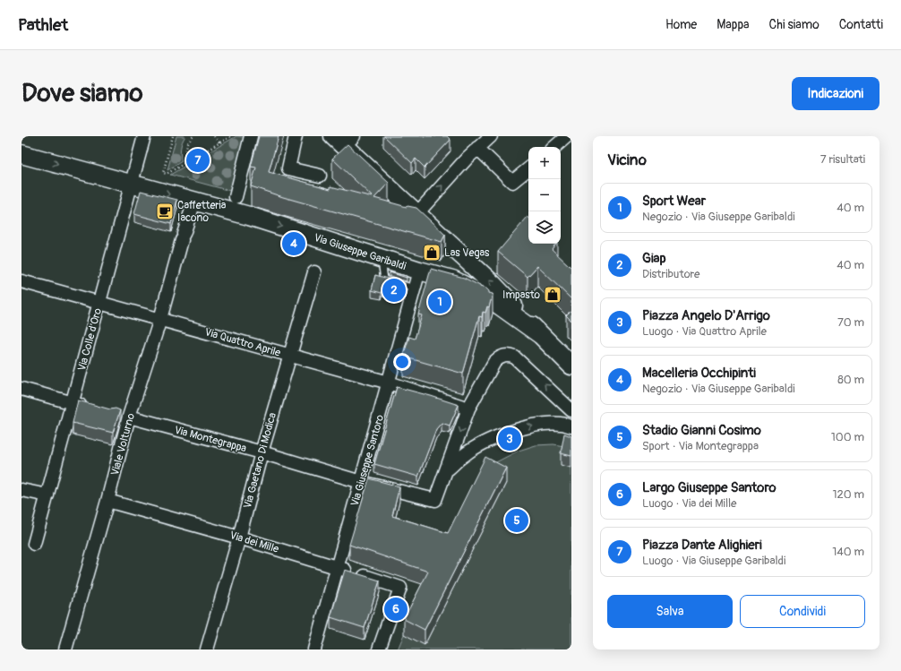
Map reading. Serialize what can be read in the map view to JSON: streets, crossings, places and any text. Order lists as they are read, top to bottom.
{
  "streets": {
    "main road": ["Via Giuseppe Garibaldi"],
    "street": [
      "Via Colle d'Oro",
      "Via Quattro Aprile",
      "Via Montegrappa",
      "Viale Volturno",
      "Via Gaetano Di Modica",
      "Via Giuseppe Santoro",
      "Via dei Mille"
    ]
  },
  "crossings": [
    ["Via Giuseppe Garibaldi", "Via Colle d'Oro"],
    ["Via Giuseppe Garibaldi", "Viale Volturno"],
    ["Via Giuseppe Garibaldi", "Via Giuseppe Santoro"],
    ["Via Colle d'Oro", "Via Quattro Aprile"],
    ["Via Quattro Aprile", "Viale Volturno"],
    ["Via Quattro Aprile", "Via Gaetano Di Modica"],
    ["Via Quattro Aprile", "Via Giuseppe Santoro"],
    ["Via Montegrappa", "Viale Volturno"],
    ["Via Montegrappa", "Via Gaetano Di Modica"],
    ["Via Montegrappa", "Via Giuseppe Santoro"],
    ["Viale Volturno", "Via dei Mille"],
    ["Via Gaetano Di Modica", "Via dei Mille"],
    ["Via Giuseppe Santoro", "Via dei Mille"]
  ],
  "one_way": ["Via Giuseppe Garibaldi"],
  "places": {
    "cafe": ["Caffetteria Iacono"],
    "shop": ["Las Vegas", "Impasto"]
  },
  "page": {
    "header": "Pathlet",
    "nav": [
      "Home",
      "Mappa",
      "Chi siamo",
      "Contatti"
    ],
    "buttons": [
      "Indicazioni",
      ["Salva", "Condividi"]
    ],
    "title": "Dove siamo",
    "heading": ["Vicino", "7 risultati"],
    "map_buttons": ["+", "−"],
    "pins": [
      "7",
      "4",
      "2",
      "1",
      "3",
      "5",
      "6"
    ],
    "list": [
      {
        "mark": "1",
        "name": "Sport Wear",
        "note": "Negozio · Via Giuseppe Garibaldi",
        "value": "40 m"
      },
      {
        "mark": "2",
        "name": "Giap",
        "note": "Distributore",
        "value": "40 m"
      },
      {
        "mark": "3",
        "name": "Piazza Angelo D'Arrigo",
        "note": "Luogo · Via Quattro Aprile",
        "value": "70 m"
      },
      {
        "mark": "4",
        "name": "Macelleria Occhipinti",
        "note": "Negozio · Via Giuseppe Garibaldi",
        "value": "80 m"
      },
      {
        "mark": "5",
        "name": "Stadio Gianni Cosimo",
        "note": "Sport · Via Montegrappa",
        "value": "100 m"
      },
      {
        "mark": "6",
        "name": "Largo Giuseppe Santoro",
        "note": "Luogo · Via dei Mille",
        "value": "120 m"
      },
      {
        "mark": "7",
        "name": "Piazza Dante Alighieri",
        "note": "Luogo · Via Giuseppe Garibaldi",
        "value": "140 m"
      }
    ]
  }
}
